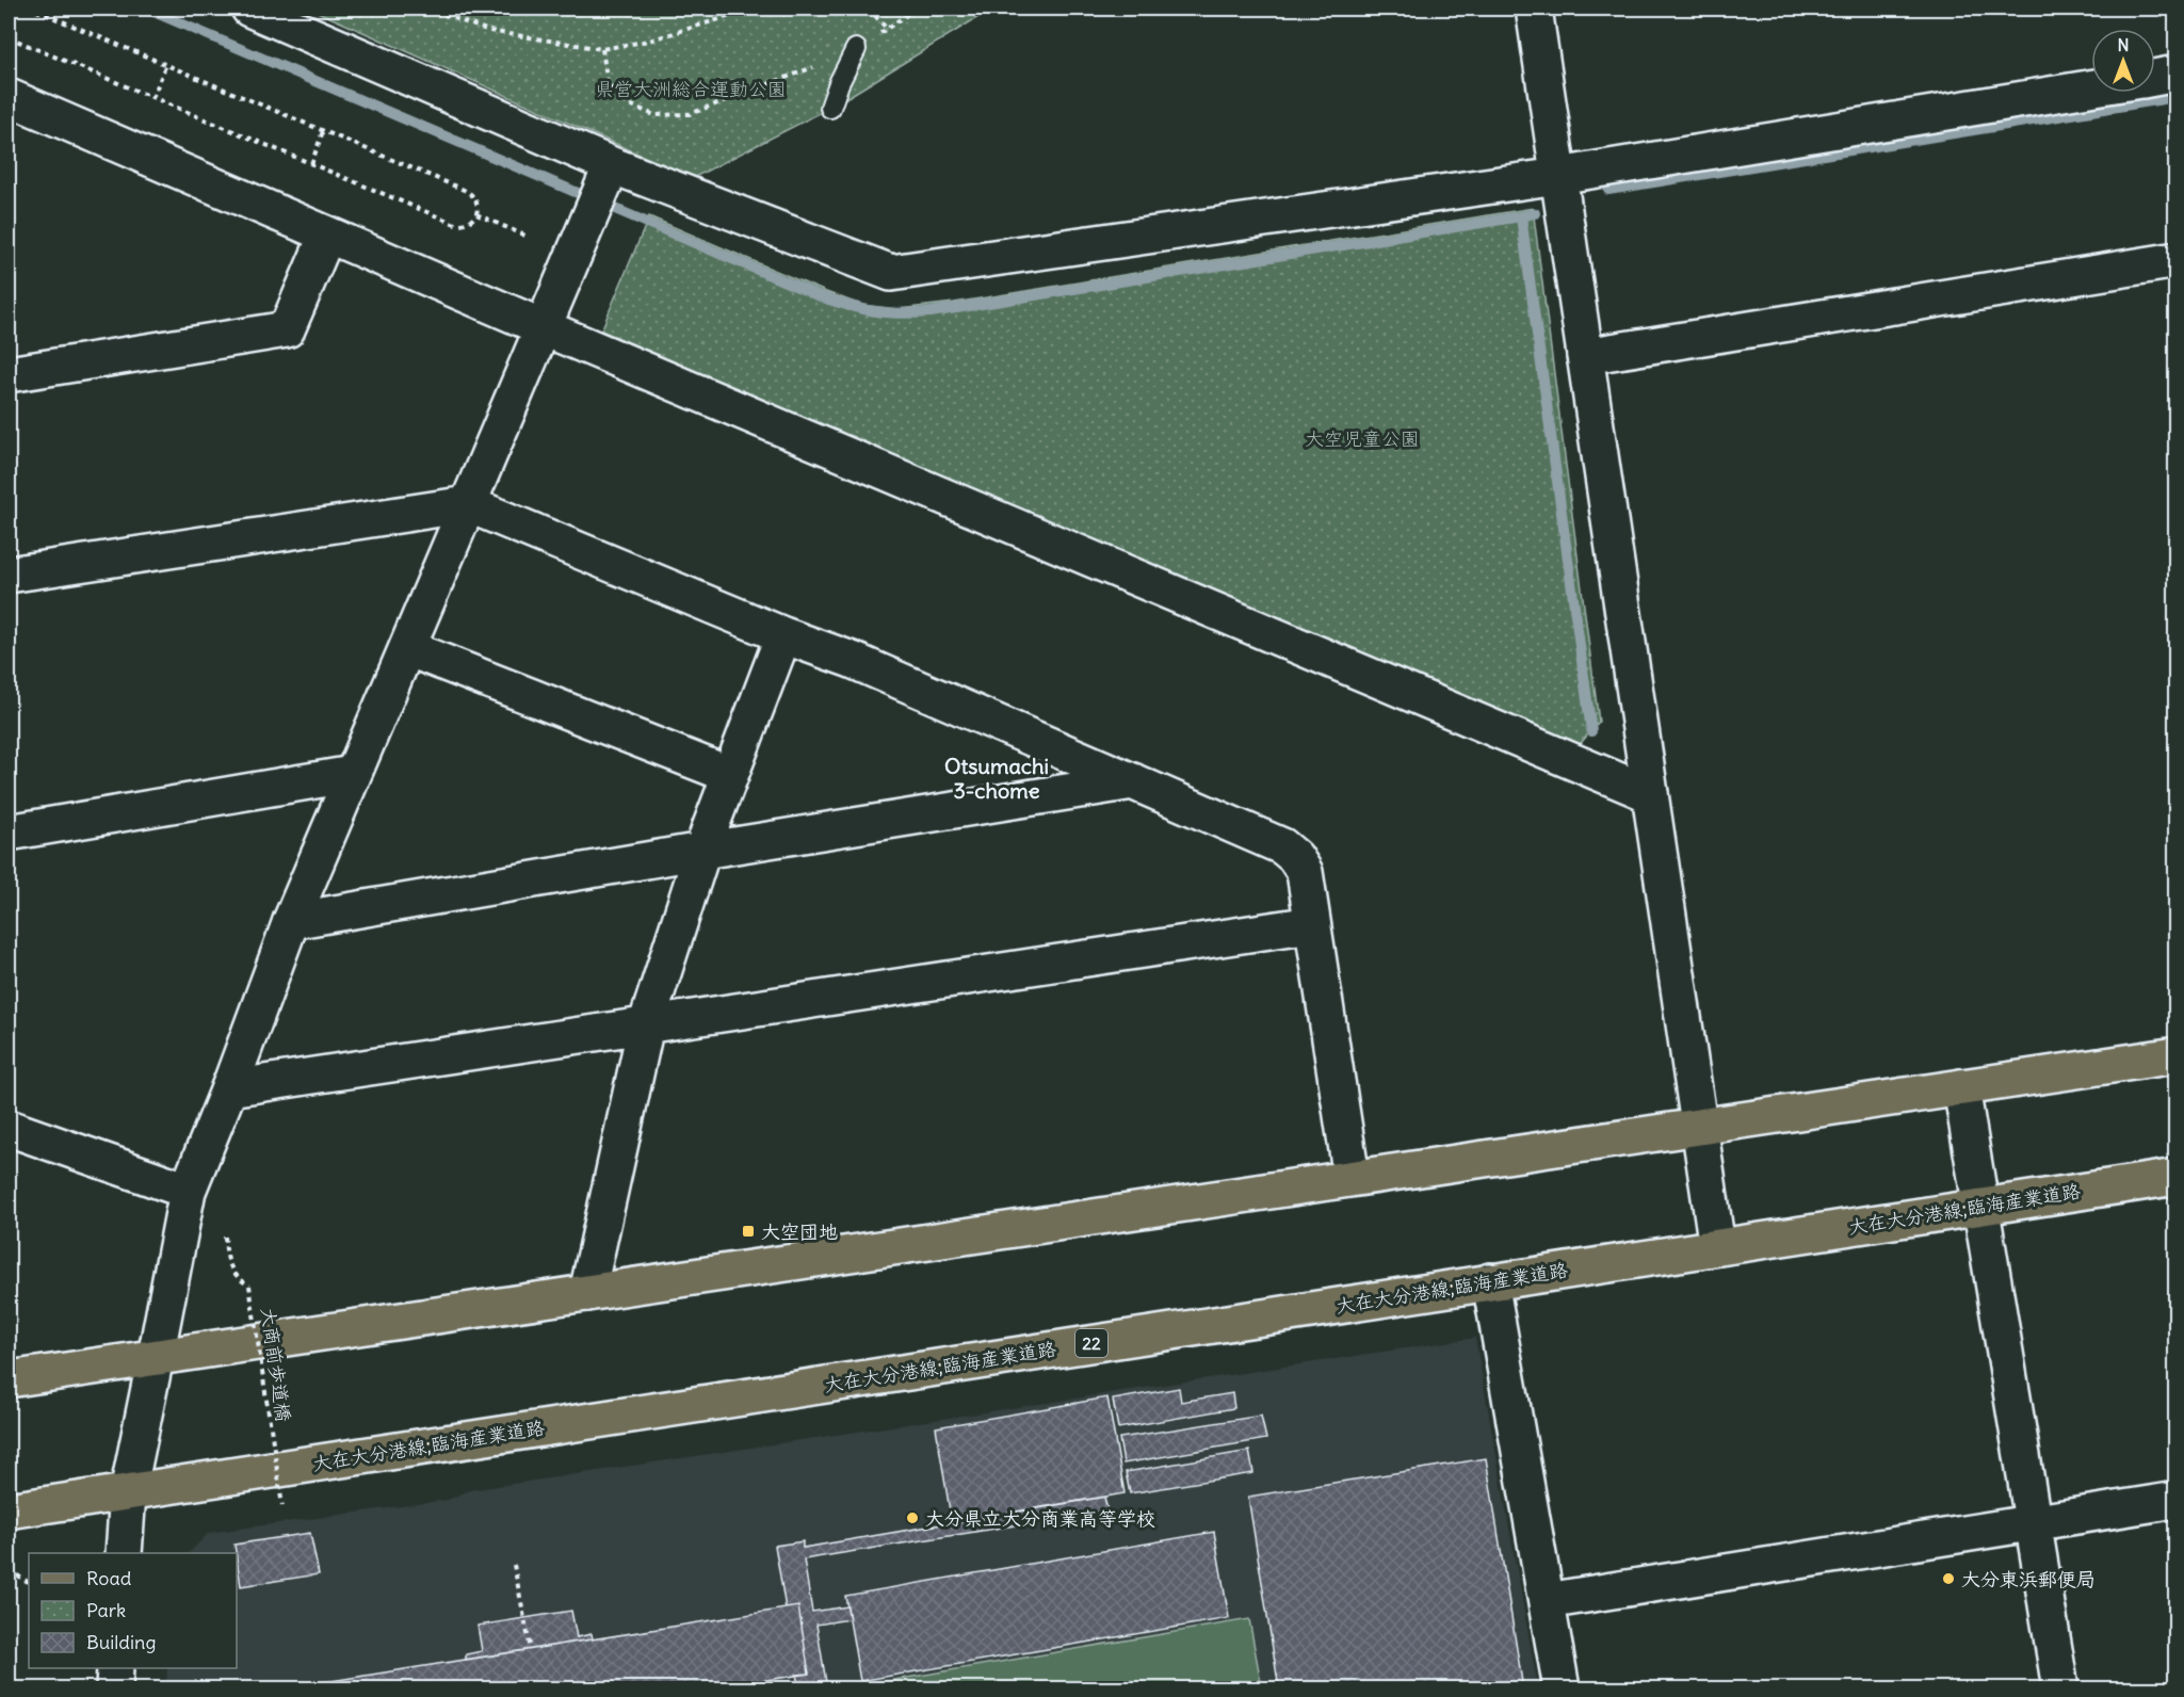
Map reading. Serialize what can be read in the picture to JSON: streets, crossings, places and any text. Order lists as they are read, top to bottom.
{
  "streets": {
    "main road": ["大在大分港線;臨海産業道路", "22"],
    "path": ["大商前歩道橋"]
  },
  "districts": ["Otsumachi 3-chome"],
  "parks": ["県営大洲総合運動公園", "大空児童公園"],
  "places": {
    "transit": ["大空団地"],
    "other": ["大分県立大分商業高等学校", "大分東浜郵便局"]
  },
  "legend": ["Road", "Park", "Building"],
  "north": "top"
}
